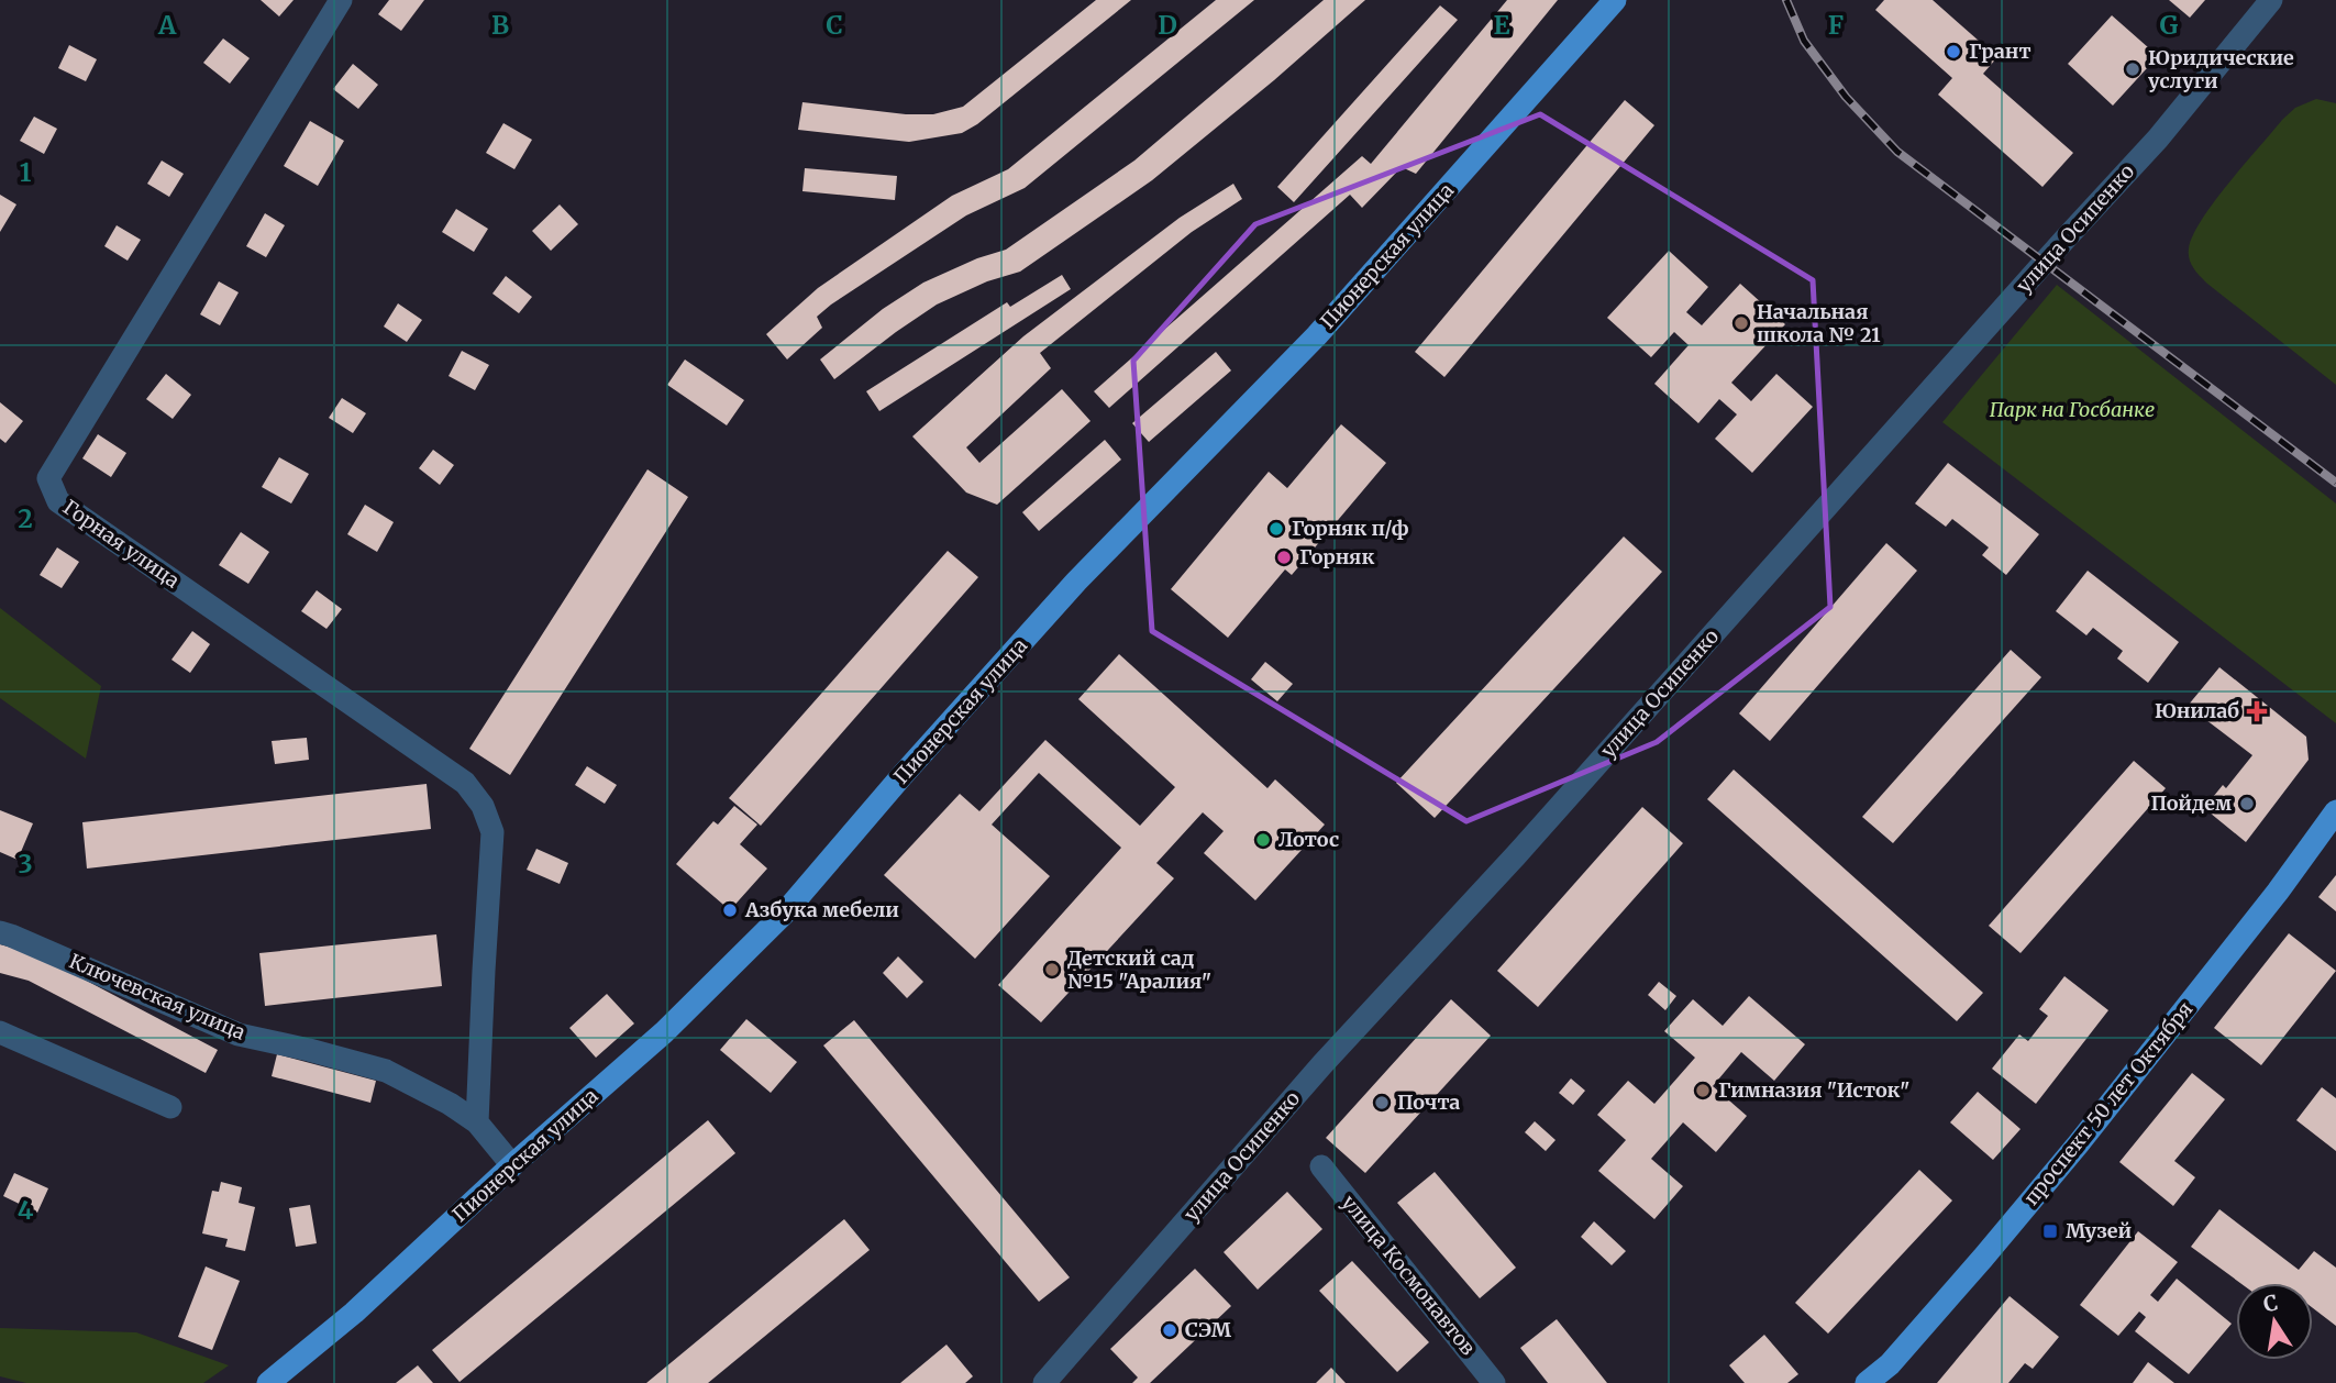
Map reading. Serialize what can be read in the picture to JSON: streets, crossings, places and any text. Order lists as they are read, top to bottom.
{
  "streets": {
    "main road": ["Пионерская улица", "проспект 50 лет Октября"],
    "street": [
      "улица Осипенко",
      "Горная улица",
      "Ключевская улица",
      "улица Космонавтов"
    ]
  },
  "crossings": [
    ["Пионерская улица", "Ключевская улица"],
    ["Горная улица", "Ключевская улица"]
  ],
  "parks": ["Парк на Госбанке"],
  "places": {
    "other": [
      "Грант",
      "Юридические услуги",
      "Начальная школа № 21",
      "Горняк п/ф",
      "Горняк",
      "Пойдем",
      "Лотос",
      "Азбука мебели",
      "Детский сад №15 \"Аралия\"",
      "Гимназия \"Исток\"",
      "Почта",
      "СЭМ"
    ],
    "health": ["Юнилаб"],
    "transit": ["Музей"]
  },
  "north": "top",
  "grid": {
    "columns": [
      "A",
      "B",
      "C",
      "D",
      "E",
      "F",
      "G"
    ],
    "rows": [
      "1",
      "2",
      "3",
      "4"
    ]
  }
}
